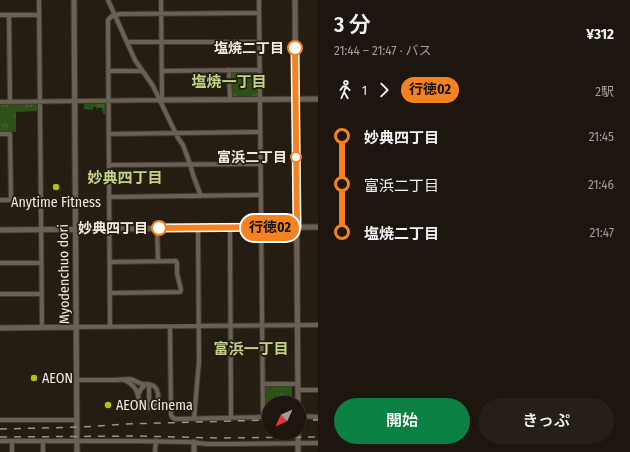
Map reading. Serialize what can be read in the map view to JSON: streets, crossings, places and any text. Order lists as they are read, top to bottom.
{
  "streets": {
    "street": ["Myodenchuo dori"]
  },
  "districts": ["塩焼一丁目", "妙典四丁目", "富浜一丁目"],
  "places": [
    "塩焼二丁目",
    "富浜二丁目",
    "Anytime Fitness",
    "妙典四丁目",
    "AEON",
    "AEON Cinema"
  ],
  "lines": ["bus line 行徳02"],
  "north": "bottom left",
  "page": {
    "on_map": "行徳02",
    "heading": ["3 分", "21:44 – 21:47 · バス", "¥312"],
    "legs": ["1", "行徳02", "2駅"],
    "list": [
      {
        "name": "妙典四丁目",
        "value": "21:45"
      },
      {
        "name": "富浜二丁目",
        "value": "21:46"
      },
      {
        "name": "塩焼二丁目",
        "value": "21:47"
      }
    ],
    "buttons": ["開始", "きっぷ"]
  }
}
